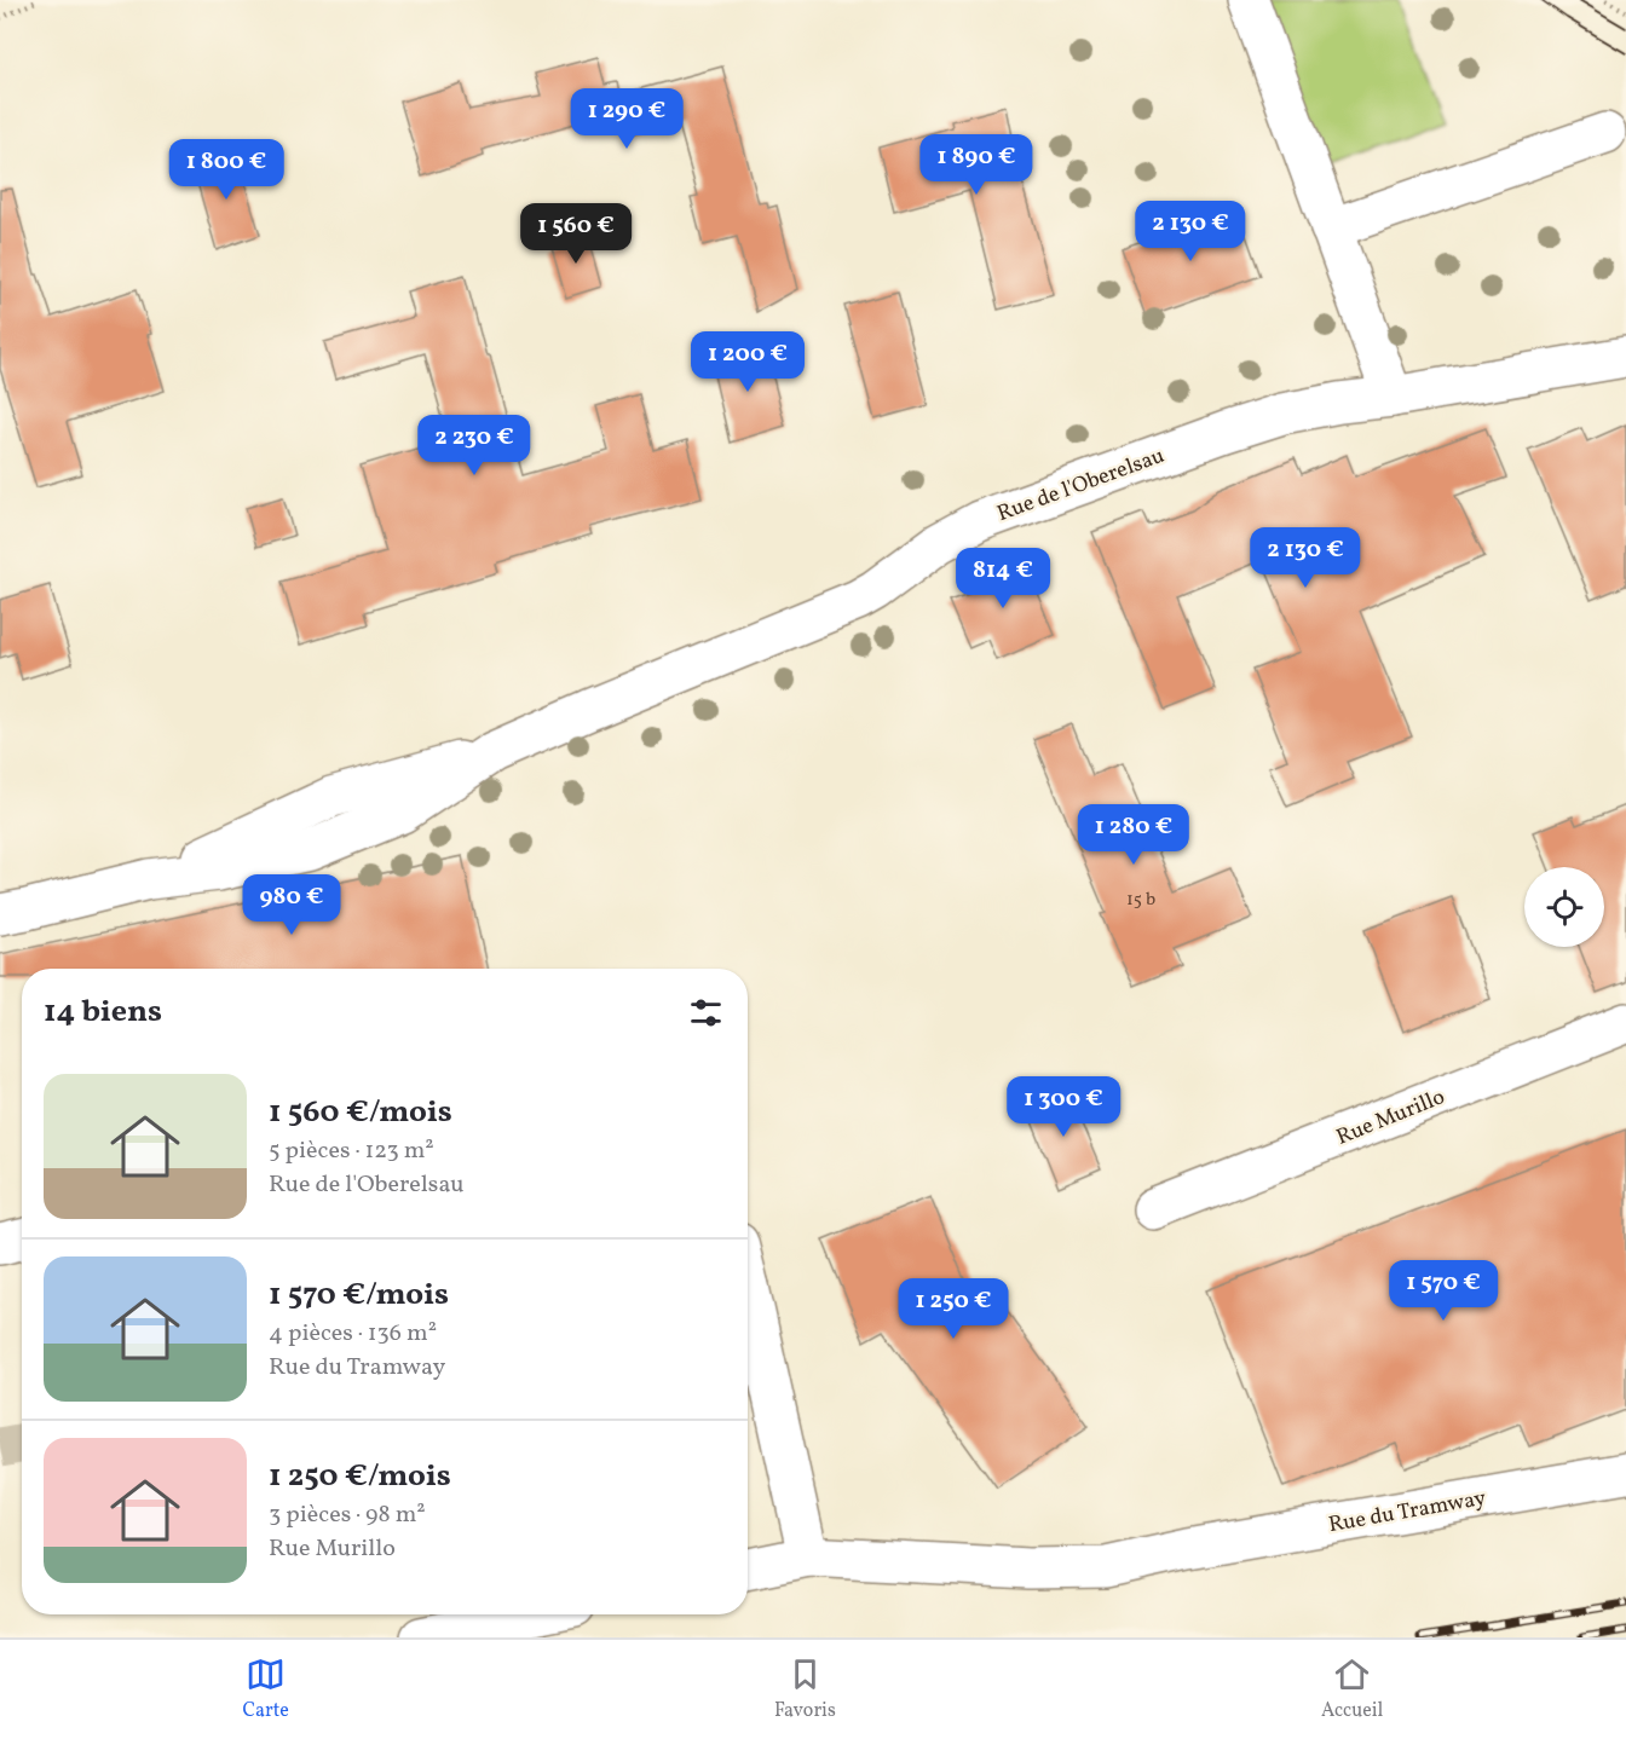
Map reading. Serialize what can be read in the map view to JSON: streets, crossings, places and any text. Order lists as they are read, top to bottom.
{
  "streets": {
    "street": ["Rue de l'Oberelsau", "Rue Murillo", "Rue du Tramway"]
  },
  "house_numbers": ["15 b"],
  "page": {
    "price": [
      "1 290 €",
      "1 890 €",
      "1 800 €",
      "2 130 €",
      "1 560 €",
      "1 200 €",
      "2 230 €",
      "2 130 €",
      "814 €",
      "1 280 €",
      "980 €",
      "1 300 €",
      "1 570 €",
      "1 250 €"
    ],
    "heading": "14 biens",
    "list": [
      {
        "name": "1 560 €/mois",
        "note": "5 pièces · 123 m² · Rue de l'Oberelsau"
      },
      {
        "name": "1 570 €/mois",
        "note": "4 pièces · 136 m² · Rue du Tramway"
      },
      {
        "name": "1 250 €/mois",
        "note": "3 pièces · 98 m² · Rue Murillo"
      }
    ],
    "tabs": ["Carte", "Favoris", "Accueil"]
  }
}
